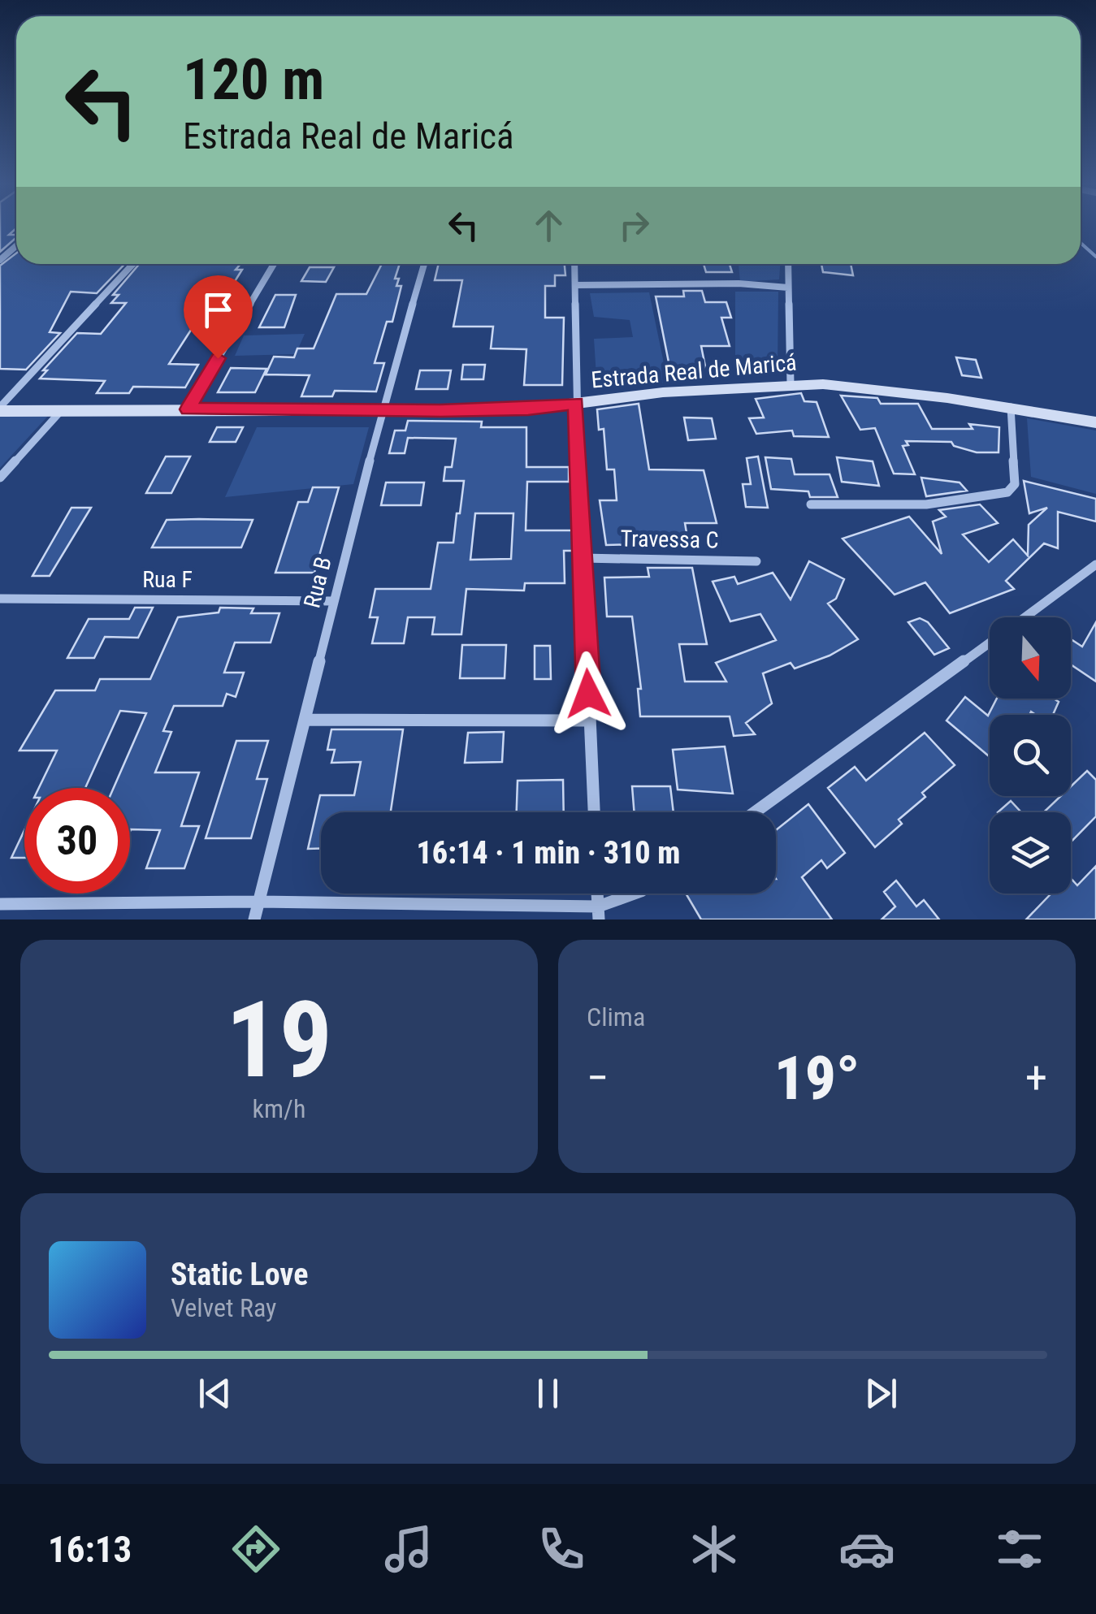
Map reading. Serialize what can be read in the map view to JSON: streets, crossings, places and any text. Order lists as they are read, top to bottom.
{
  "streets": {
    "main road": ["Estrada Real de Maricá"],
    "street": ["Travessa C", "Rua F", "Rua B"]
  },
  "crossings": [
    ["Estrada Real de Maricá", "Rua B"],
    ["Rua F", "Rua B"]
  ],
  "north": "bottom",
  "page": {
    "turn": ["120 m", "Estrada Real de Maricá"],
    "limit": "30",
    "trip": "16:14 · 1 min · 310 m",
    "tile": [
      ["19", "km/h"],
      "Clima"
    ],
    "heat": ["−", "19°", "+"],
    "song": ["Static Love", "Velvet Ray"],
    "tabs": "16:13"
  }
}
